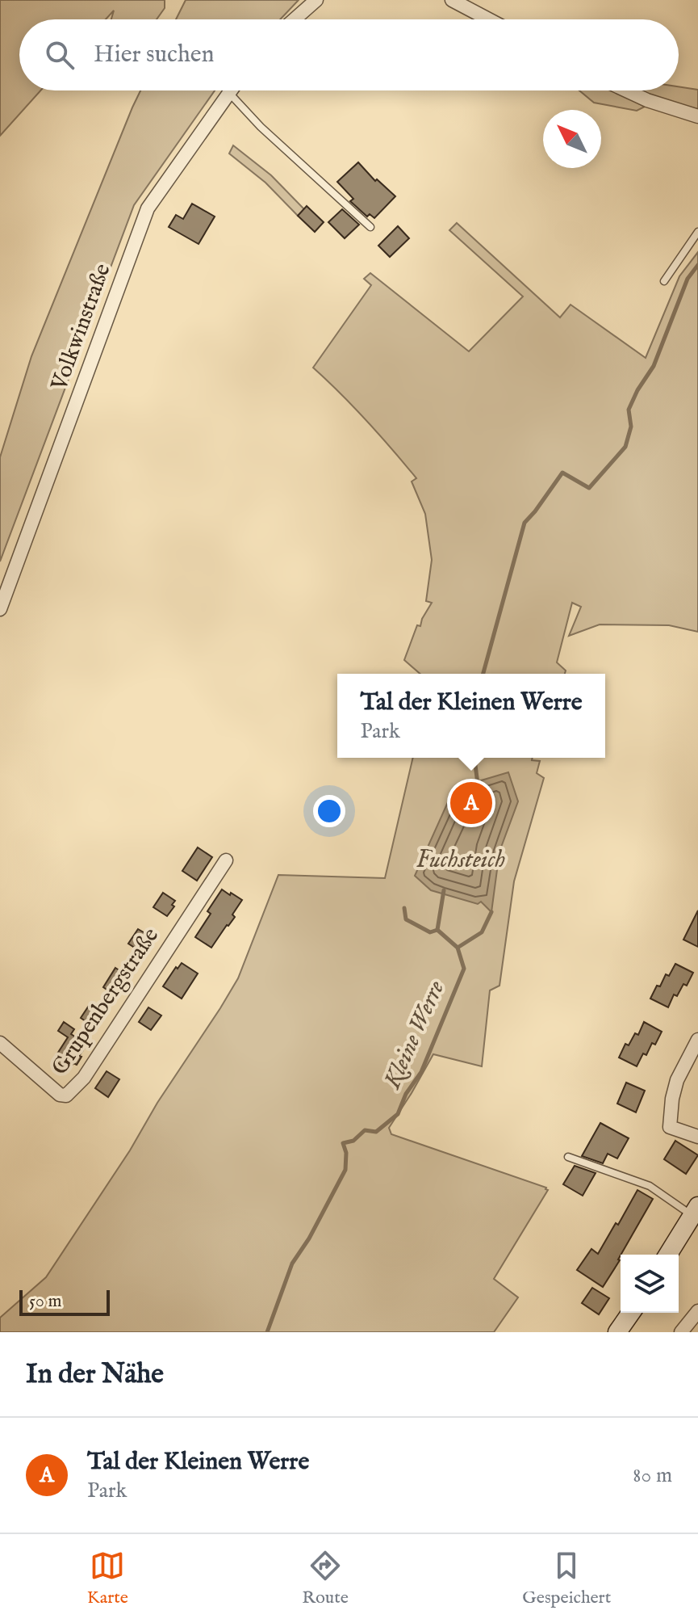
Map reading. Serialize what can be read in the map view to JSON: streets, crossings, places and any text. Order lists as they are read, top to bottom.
{
  "streets": {
    "street": ["Volkwinstraße", "Grupenbergstraße"]
  },
  "water": ["Fuchsteich", "Kleine Werre"],
  "scale_bar": "50 m",
  "north": "top left",
  "page": {
    "search": "Hier suchen",
    "popup": ["Tal der Kleinen Werre", "Park"],
    "pins": "A",
    "scale": "50 m",
    "heading": "In der Nähe",
    "list": [
      {
        "mark": "A",
        "name": "Tal der Kleinen Werre",
        "note": "Park",
        "value": "80 m"
      }
    ],
    "nav": ["Karte", "Route", "Gespeichert"]
  }
}
